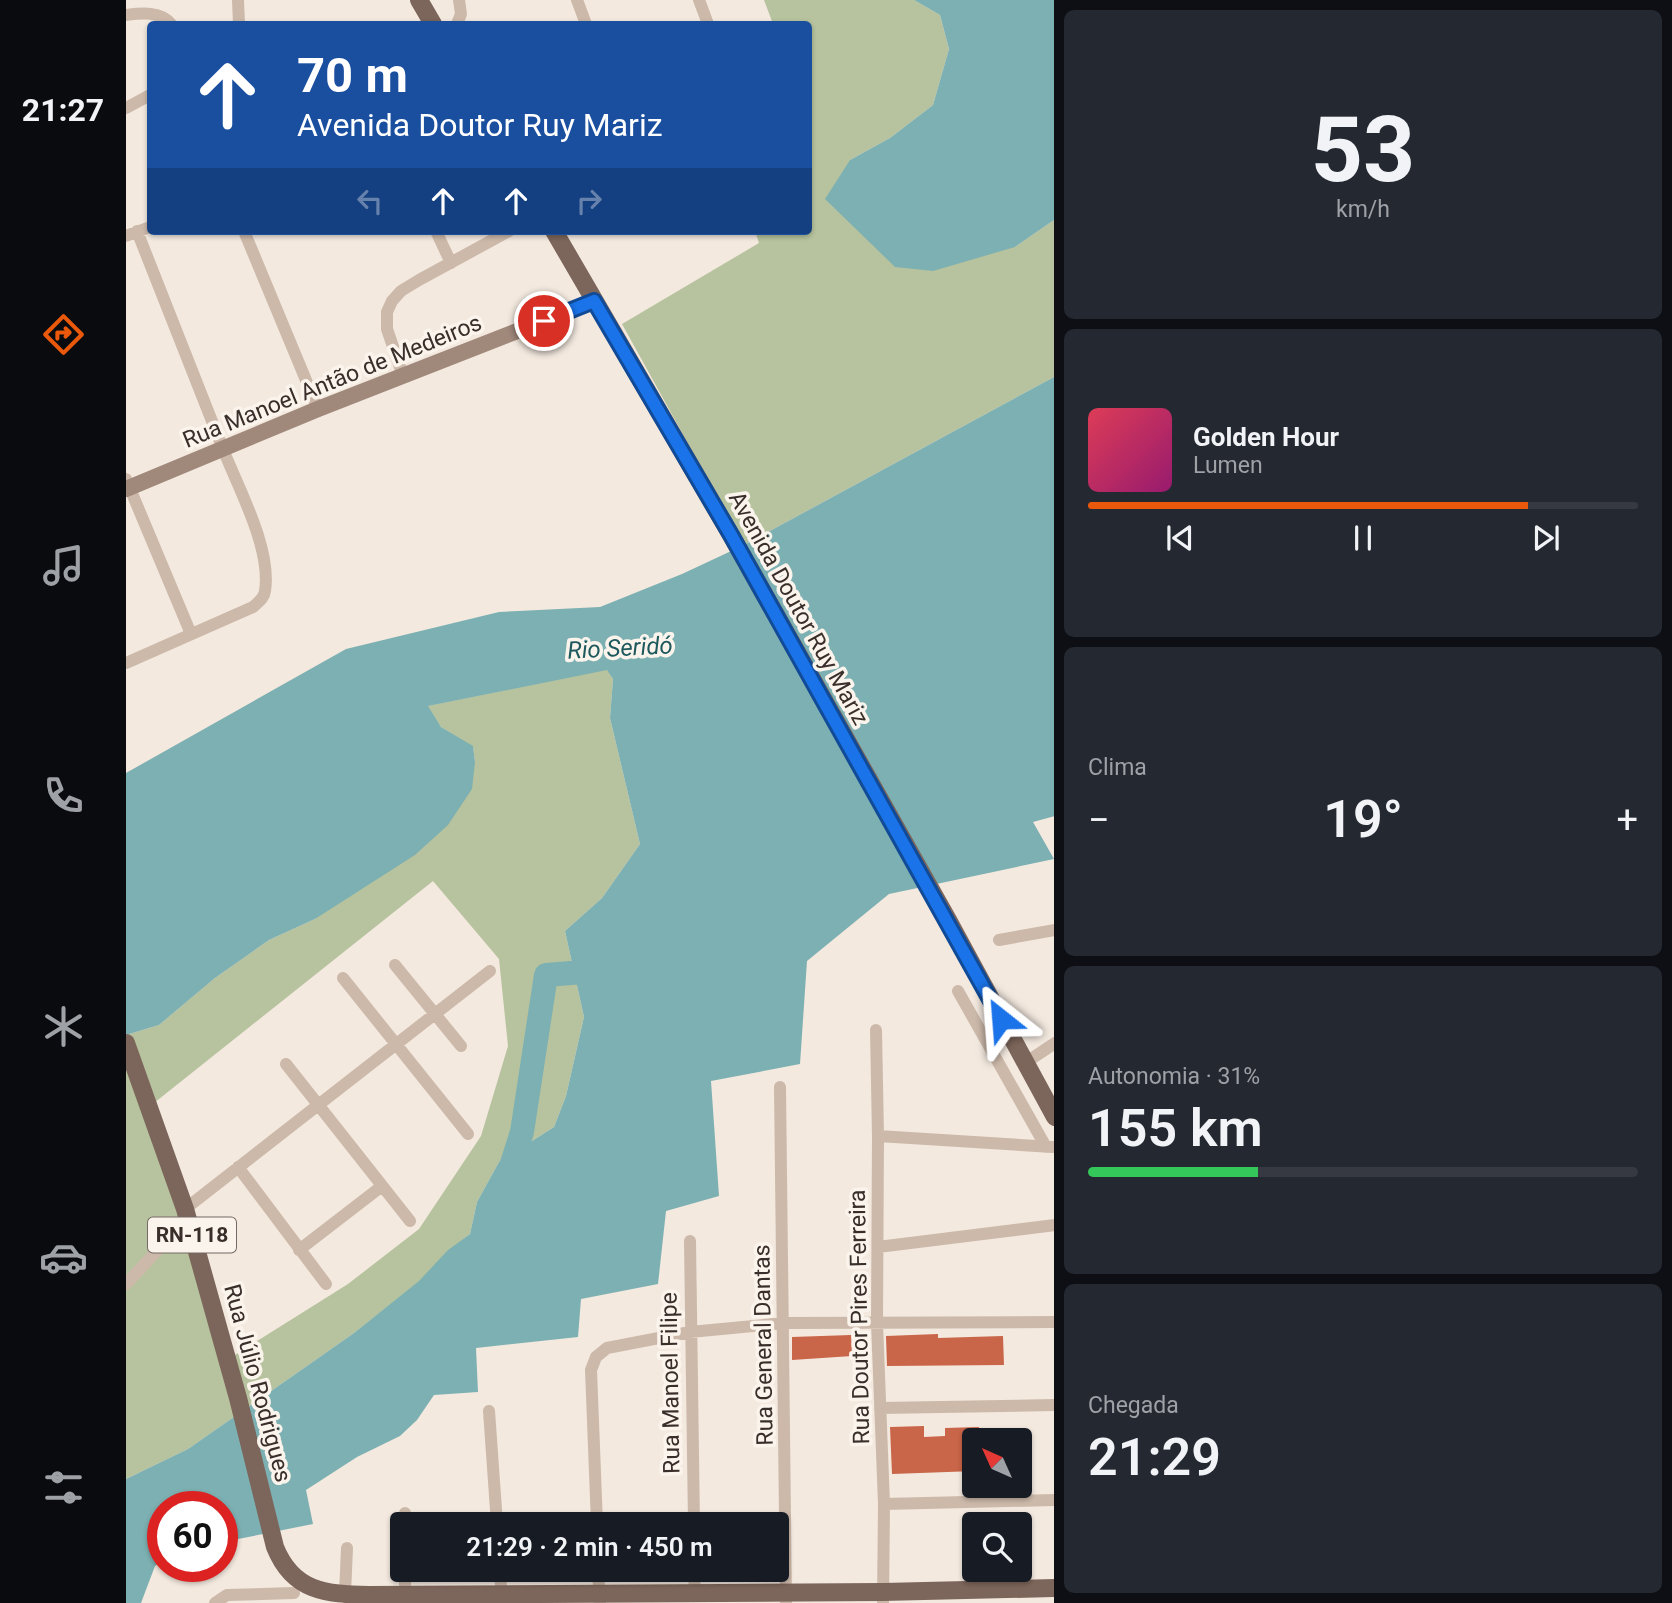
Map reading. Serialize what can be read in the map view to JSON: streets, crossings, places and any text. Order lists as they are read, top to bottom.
{
  "streets": {
    "main road": ["Avenida Doutor Ruy Mariz", "RN-118", "Rua Júlio Rodrigues"],
    "street": [
      "Rua Manoel Antão de Medeiros",
      "Rua Doutor Pires Ferreira",
      "Rua General Dantas",
      "Rua Manoel Filipe"
    ]
  },
  "crossings": [
    ["Rua Manoel Antão de Medeiros", "Avenida Doutor Ruy Mariz"]
  ],
  "water": ["Rio Seridó"],
  "north": "top left",
  "page": {
    "tabs": "21:27",
    "tile": [
      ["53", "km/h"],
      "Clima",
      ["Autonomia · 31%", "155 km"],
      ["Chegada", "21:29"]
    ],
    "turn": ["70 m", "Avenida Doutor Ruy Mariz"],
    "song": ["Golden Hour", "Lumen"],
    "heat": ["−", "19°", "+"],
    "limit": "60",
    "trip": "21:29 · 2 min · 450 m"
  }
}
